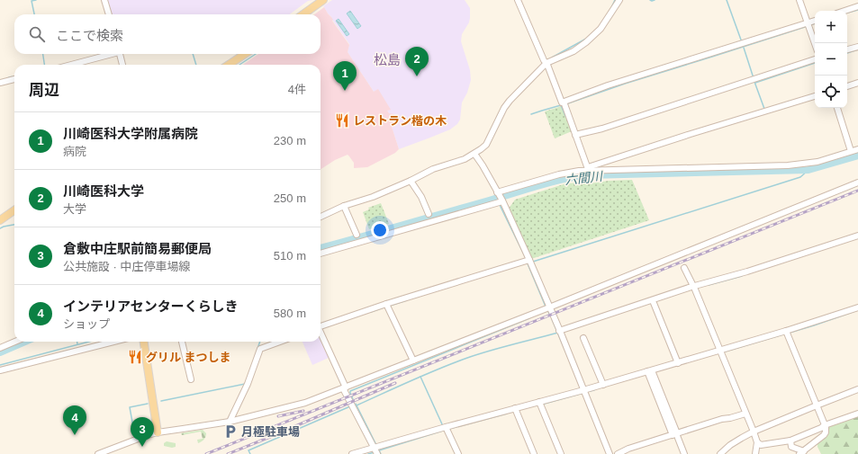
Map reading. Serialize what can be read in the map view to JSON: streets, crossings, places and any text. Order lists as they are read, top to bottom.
{
  "districts": ["松島"],
  "water": ["六間川"],
  "places": {
    "restaurant": ["レストラン楷の木", "グリル まつしま"],
    "parking": ["月極駐車場"]
  },
  "page": {
    "map_buttons": ["+", "−"],
    "search": "ここで検索",
    "pins": [
      "2",
      "1",
      "4",
      "3"
    ],
    "heading": ["周辺", "4件"],
    "list": [
      {
        "mark": "1",
        "name": "川崎医科大学附属病院",
        "note": "病院",
        "value": "230 m"
      },
      {
        "mark": "2",
        "name": "川崎医科大学",
        "note": "大学",
        "value": "250 m"
      },
      {
        "mark": "3",
        "name": "倉敷中庄駅前簡易郵便局",
        "note": "公共施設 · 中庄停車場線",
        "value": "510 m"
      },
      {
        "mark": "4",
        "name": "インテリアセンターくらしき",
        "note": "ショップ",
        "value": "580 m"
      }
    ]
  }
}
